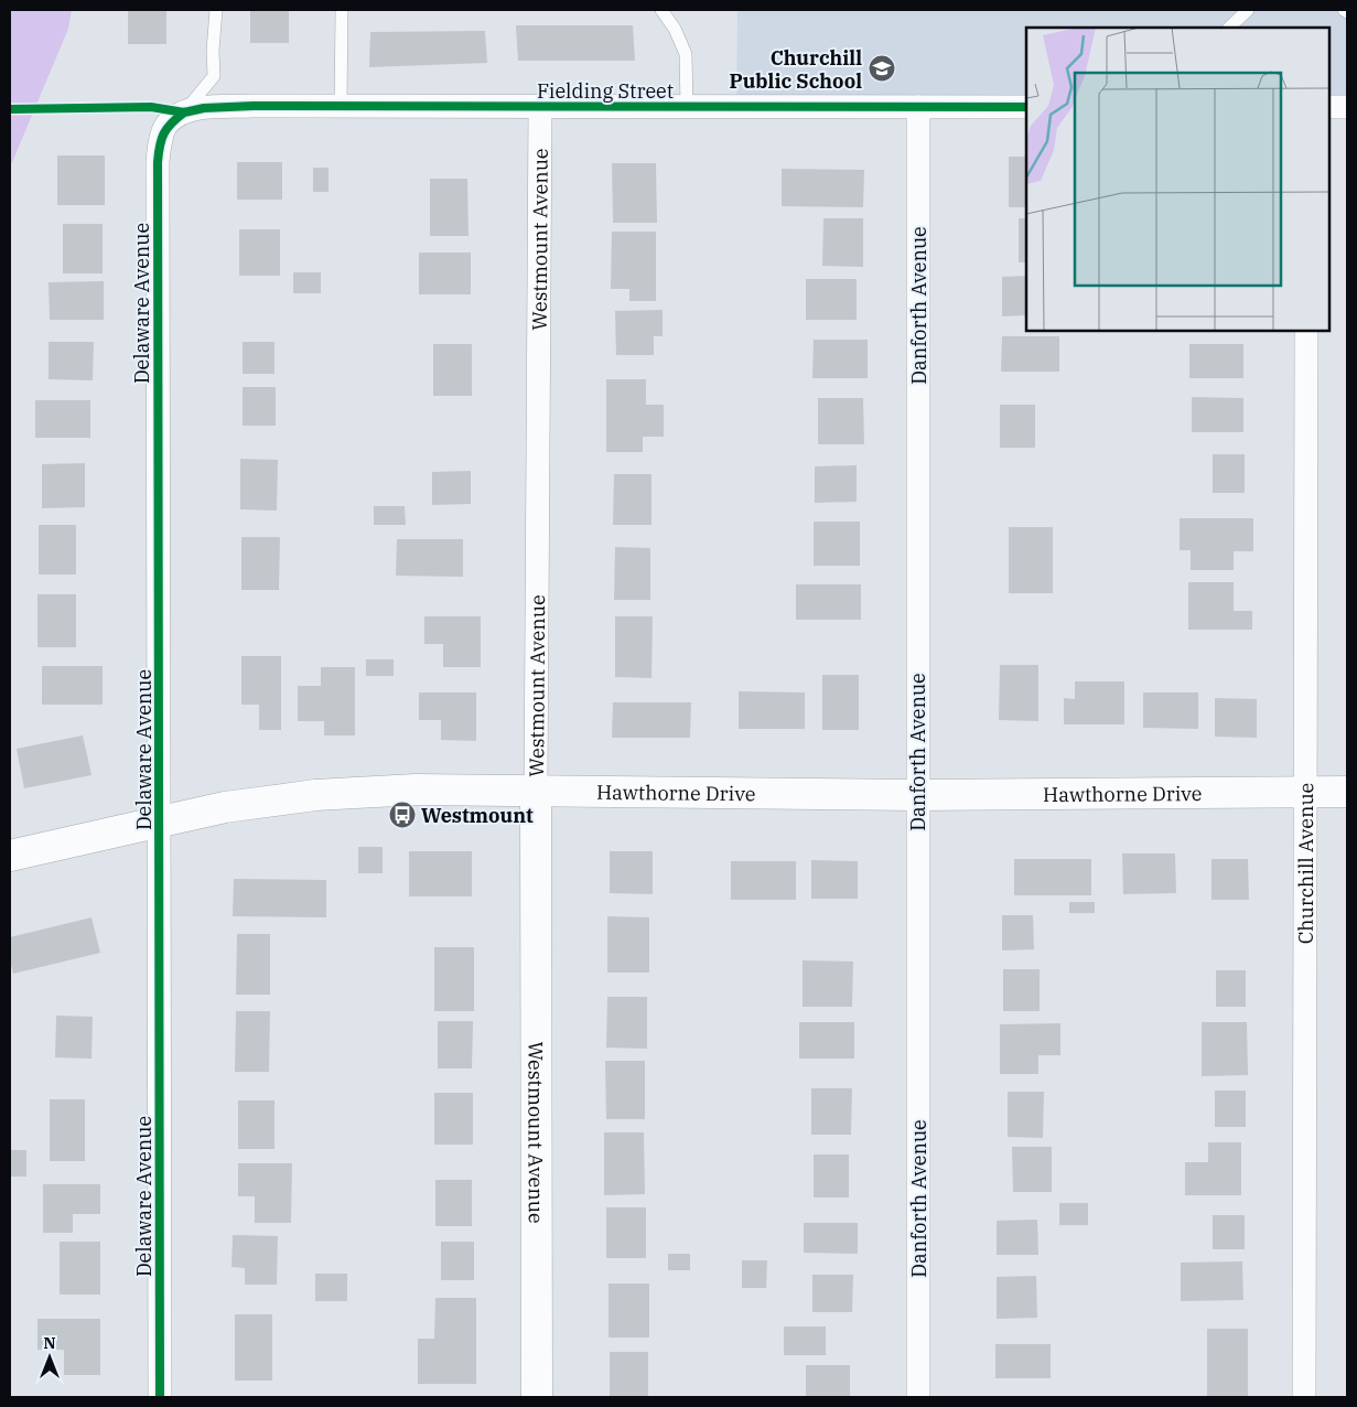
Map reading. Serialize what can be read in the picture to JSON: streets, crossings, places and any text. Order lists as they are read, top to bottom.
{
  "streets": {
    "street": [
      "Fielding Street",
      "Westmount Avenue",
      "Delaware Avenue",
      "Danforth Avenue",
      "Hawthorne Drive",
      "Churchill Avenue"
    ]
  },
  "crossings": [
    ["Fielding Street", "Westmount Avenue"],
    ["Fielding Street", "Delaware Avenue"],
    ["Fielding Street", "Danforth Avenue"],
    ["Westmount Avenue", "Hawthorne Drive"],
    ["Delaware Avenue", "Hawthorne Drive"],
    ["Danforth Avenue", "Hawthorne Drive"],
    ["Hawthorne Drive", "Churchill Avenue"]
  ],
  "places": {
    "school or university": ["Churchill Public School"],
    "bus stop": ["Westmount"]
  },
  "north": "top"
}
